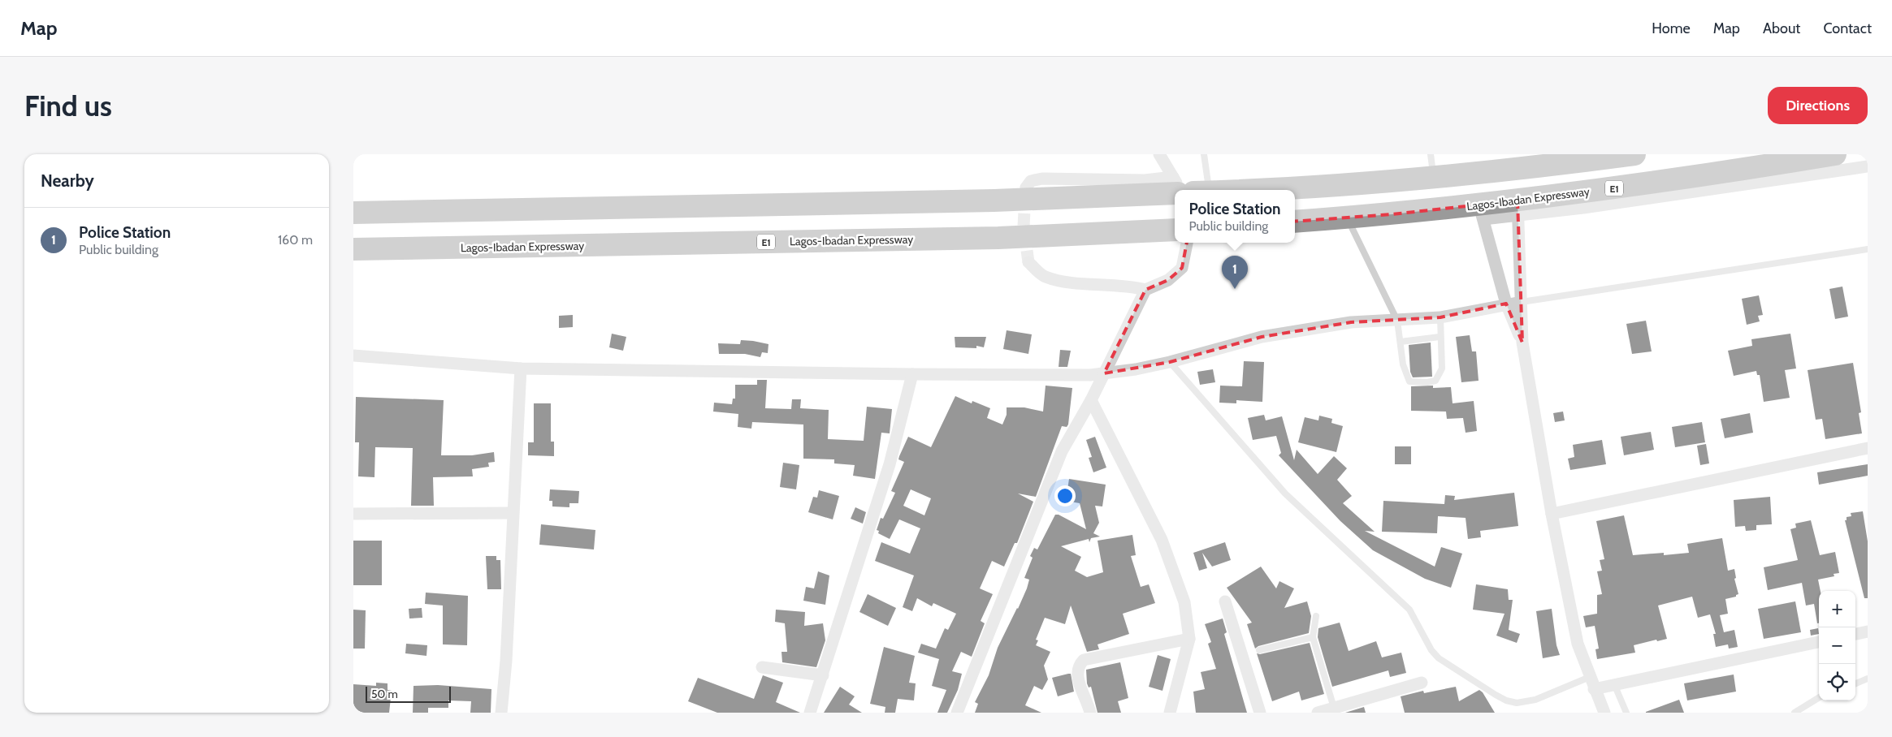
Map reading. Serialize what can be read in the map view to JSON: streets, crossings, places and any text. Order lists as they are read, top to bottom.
{
  "streets": {
    "highway": ["E1", "Lagos-Ibadan Expressway"]
  },
  "scale_bar": "50 m",
  "page": {
    "header": "Map",
    "nav": [
      "Home",
      "Map",
      "About",
      "Contact"
    ],
    "buttons": "Directions",
    "title": "Find us",
    "heading": "Nearby",
    "popup": ["Police Station", "Public building"],
    "list": [
      {
        "mark": "1",
        "name": "Police Station",
        "note": "Public building",
        "value": "160 m"
      }
    ],
    "pins": "1",
    "map_buttons": ["+", "−"],
    "scale": "50 m"
  }
}
